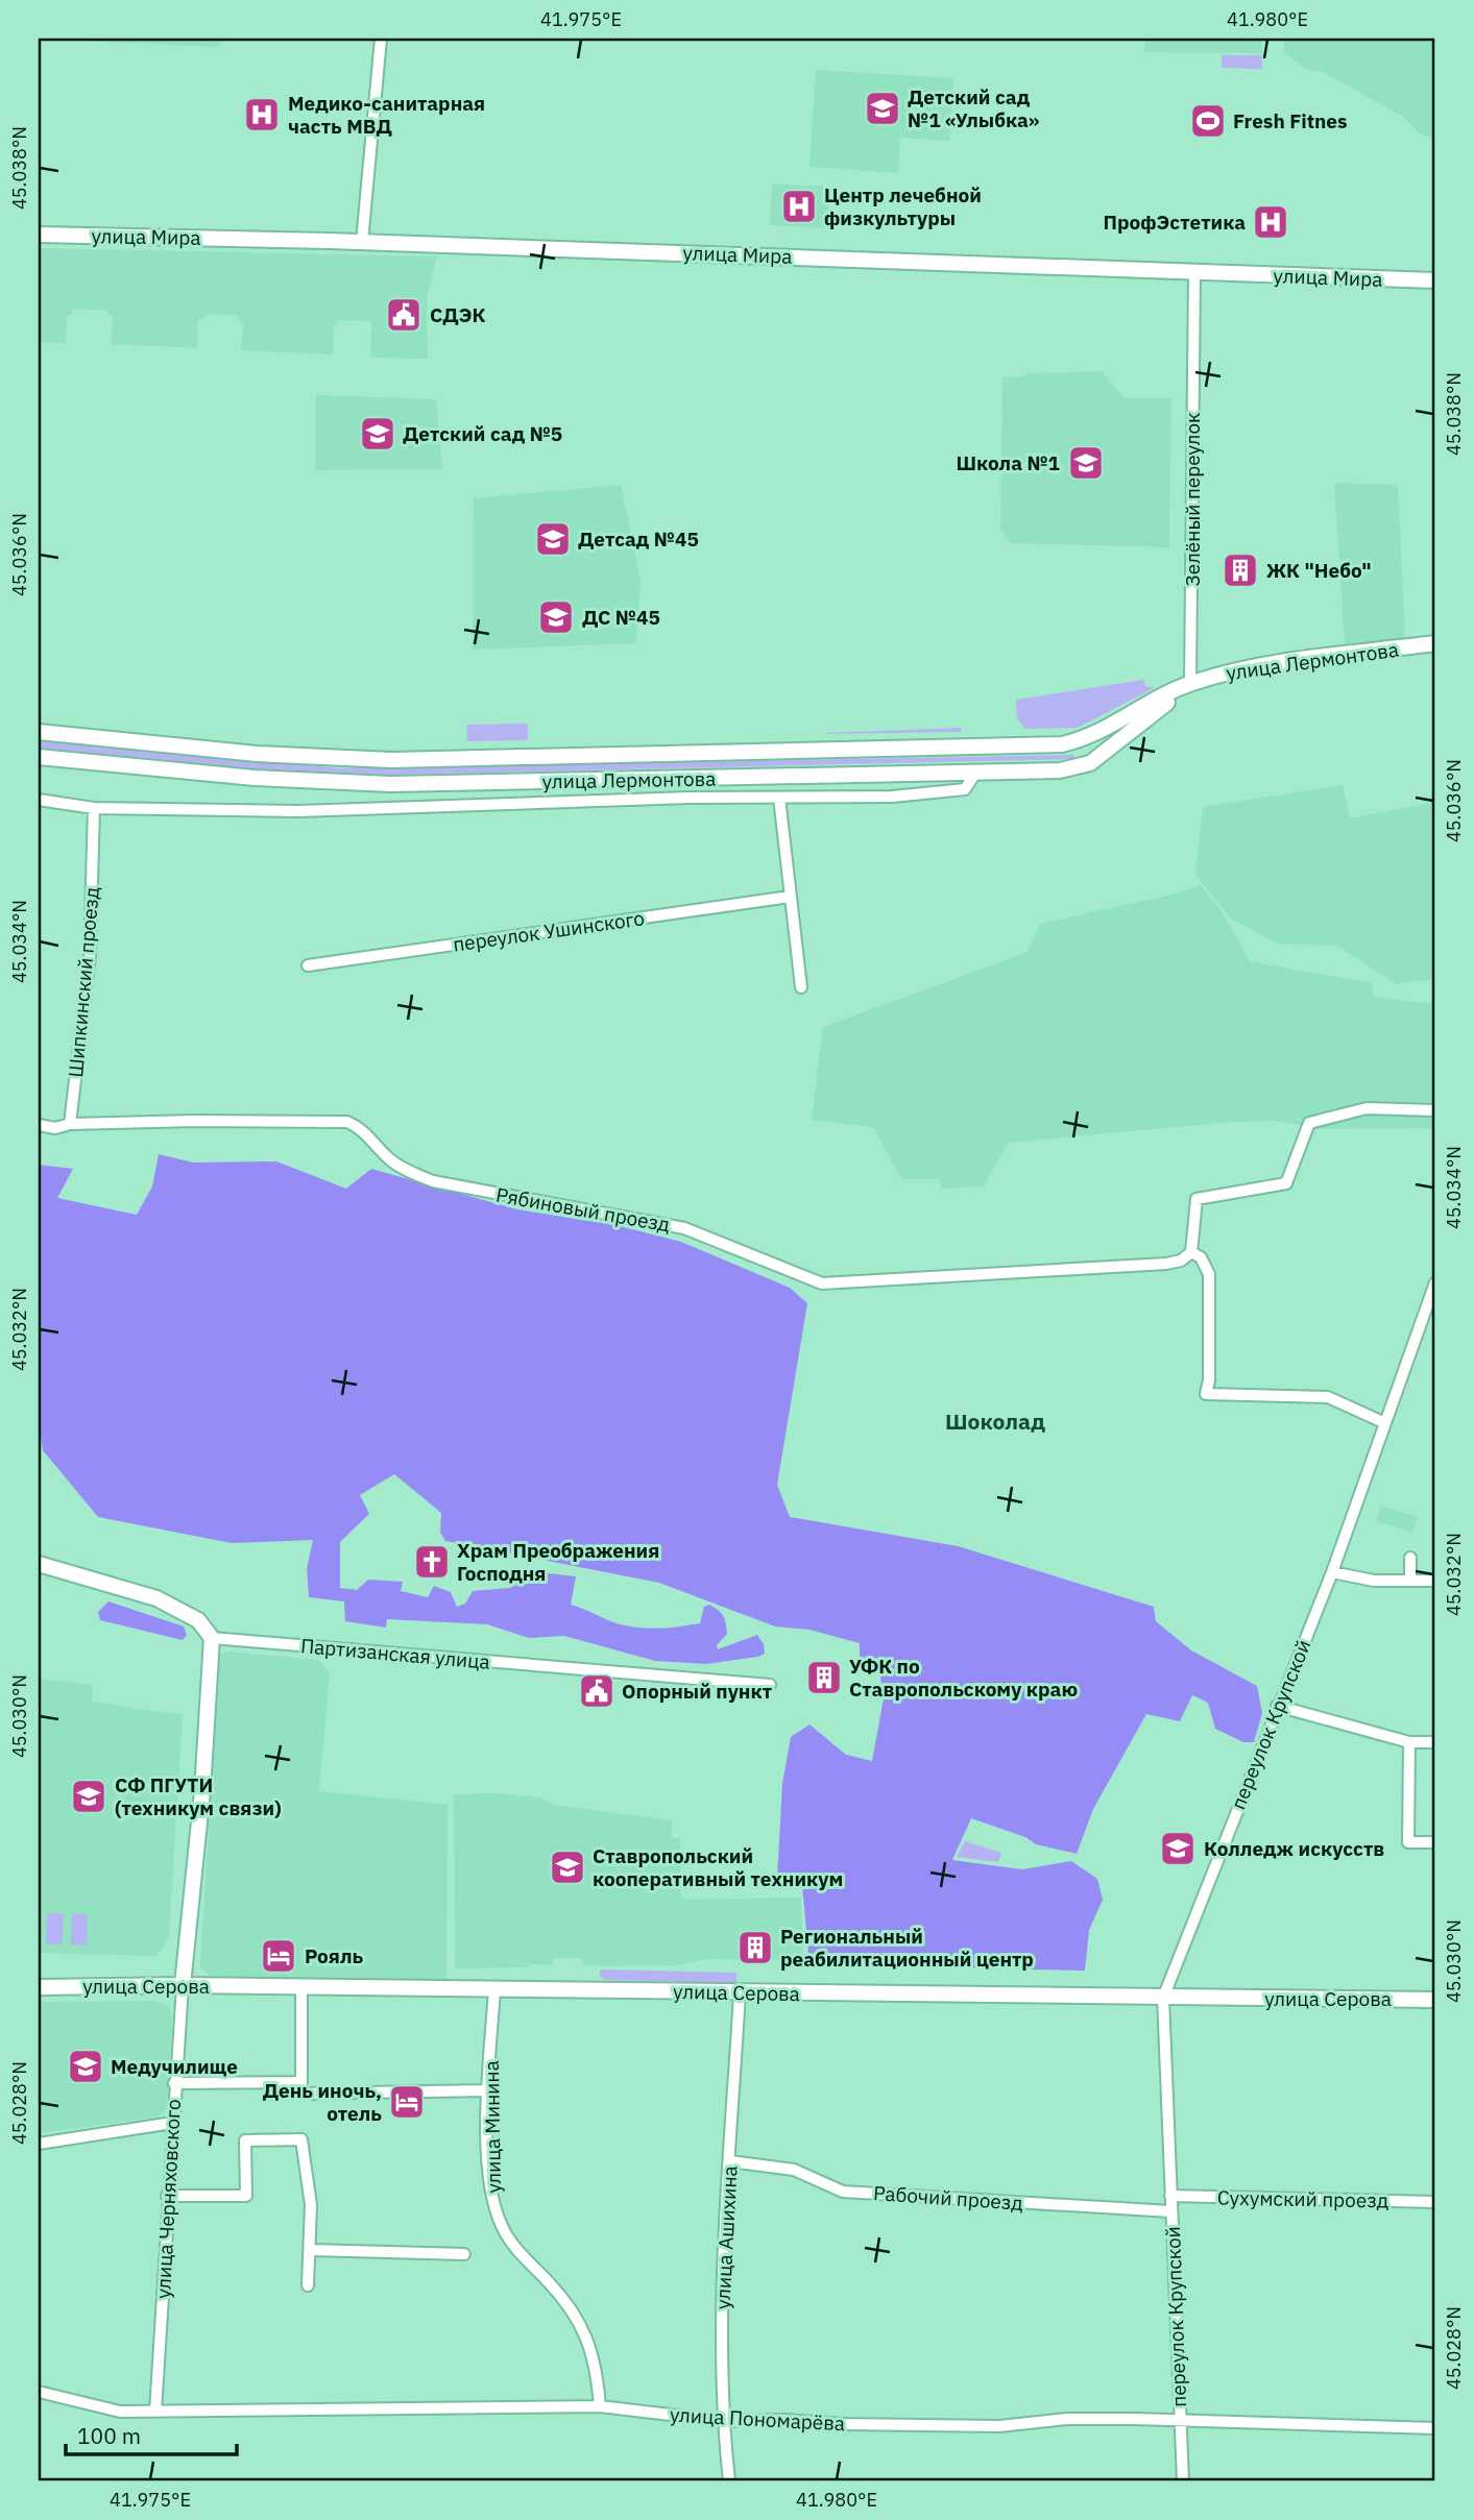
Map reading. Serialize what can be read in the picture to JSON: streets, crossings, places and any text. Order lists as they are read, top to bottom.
{
  "streets": {
    "main road": [
      "улица Мира",
      "улица Лермонтова",
      "улица Серова",
      "улица Черняховского"
    ],
    "street": [
      "Зелёный переулок",
      "переулок Ушинского",
      "Шипкинский проезд",
      "Рябиновый проезд",
      "Партизанская улица",
      "переулок Крупской",
      "улица Минина",
      "Рабочий проезд",
      "Сухумский проезд",
      "улица Ашихина",
      "улица Пономарёва"
    ]
  },
  "crossings": [
    ["улица Мира", "Зелёный переулок"],
    ["Зелёный переулок", "улица Лермонтова"],
    ["Шипкинский проезд", "Рябиновый проезд"],
    ["Партизанская улица", "улица Черняховского"],
    ["переулок Крупской", "улица Серова"],
    ["переулок Крупской", "Рабочий проезд"],
    ["переулок Крупской", "Сухумский проезд"],
    ["переулок Крупской", "улица Пономарёва"],
    ["улица Серова", "улица Минина"],
    ["улица Серова", "улица Черняховского"],
    ["улица Серова", "улица Ашихина"],
    ["улица Минина", "улица Пономарёва"],
    ["Рабочий проезд", "улица Ашихина"],
    ["улица Черняховского", "улица Пономарёва"],
    ["улица Ашихина", "улица Пономарёва"]
  ],
  "districts": ["Шоколад"],
  "places": {
    "school or university": [
      "Детский сад №1 «Улыбка»",
      "Детский сад №5",
      "Школа №1",
      "Детсад №45",
      "ДС №45",
      "СФ ПГУТИ (техникум связи)",
      "Колледж искусств",
      "Ставропольский кооперативный техникум",
      "Медучилище"
    ],
    "hospital": ["Медико-санитарная часть МВД", "Центр лечебной физкультуры", "ПрофЭстетика"],
    "sports": ["Fresh Fitnes"],
    "public building": ["СДЭК", "Опорный пункт"],
    "building": ["ЖК \"Небо\"", "УФК по Ставропольскому краю", "Региональный реабилитационный центр"],
    "church": ["Храм Преображения Господня"],
    "hotel": ["Рояль", "День иночь, отель"]
  },
  "scale_bar": "100 m",
  "coordinates": [
    "41.975°E",
    "41.980°E",
    "45.038°N",
    "45.036°N",
    "45.034°N",
    "45.032°N",
    "45.030°N",
    "45.028°N"
  ]
}
